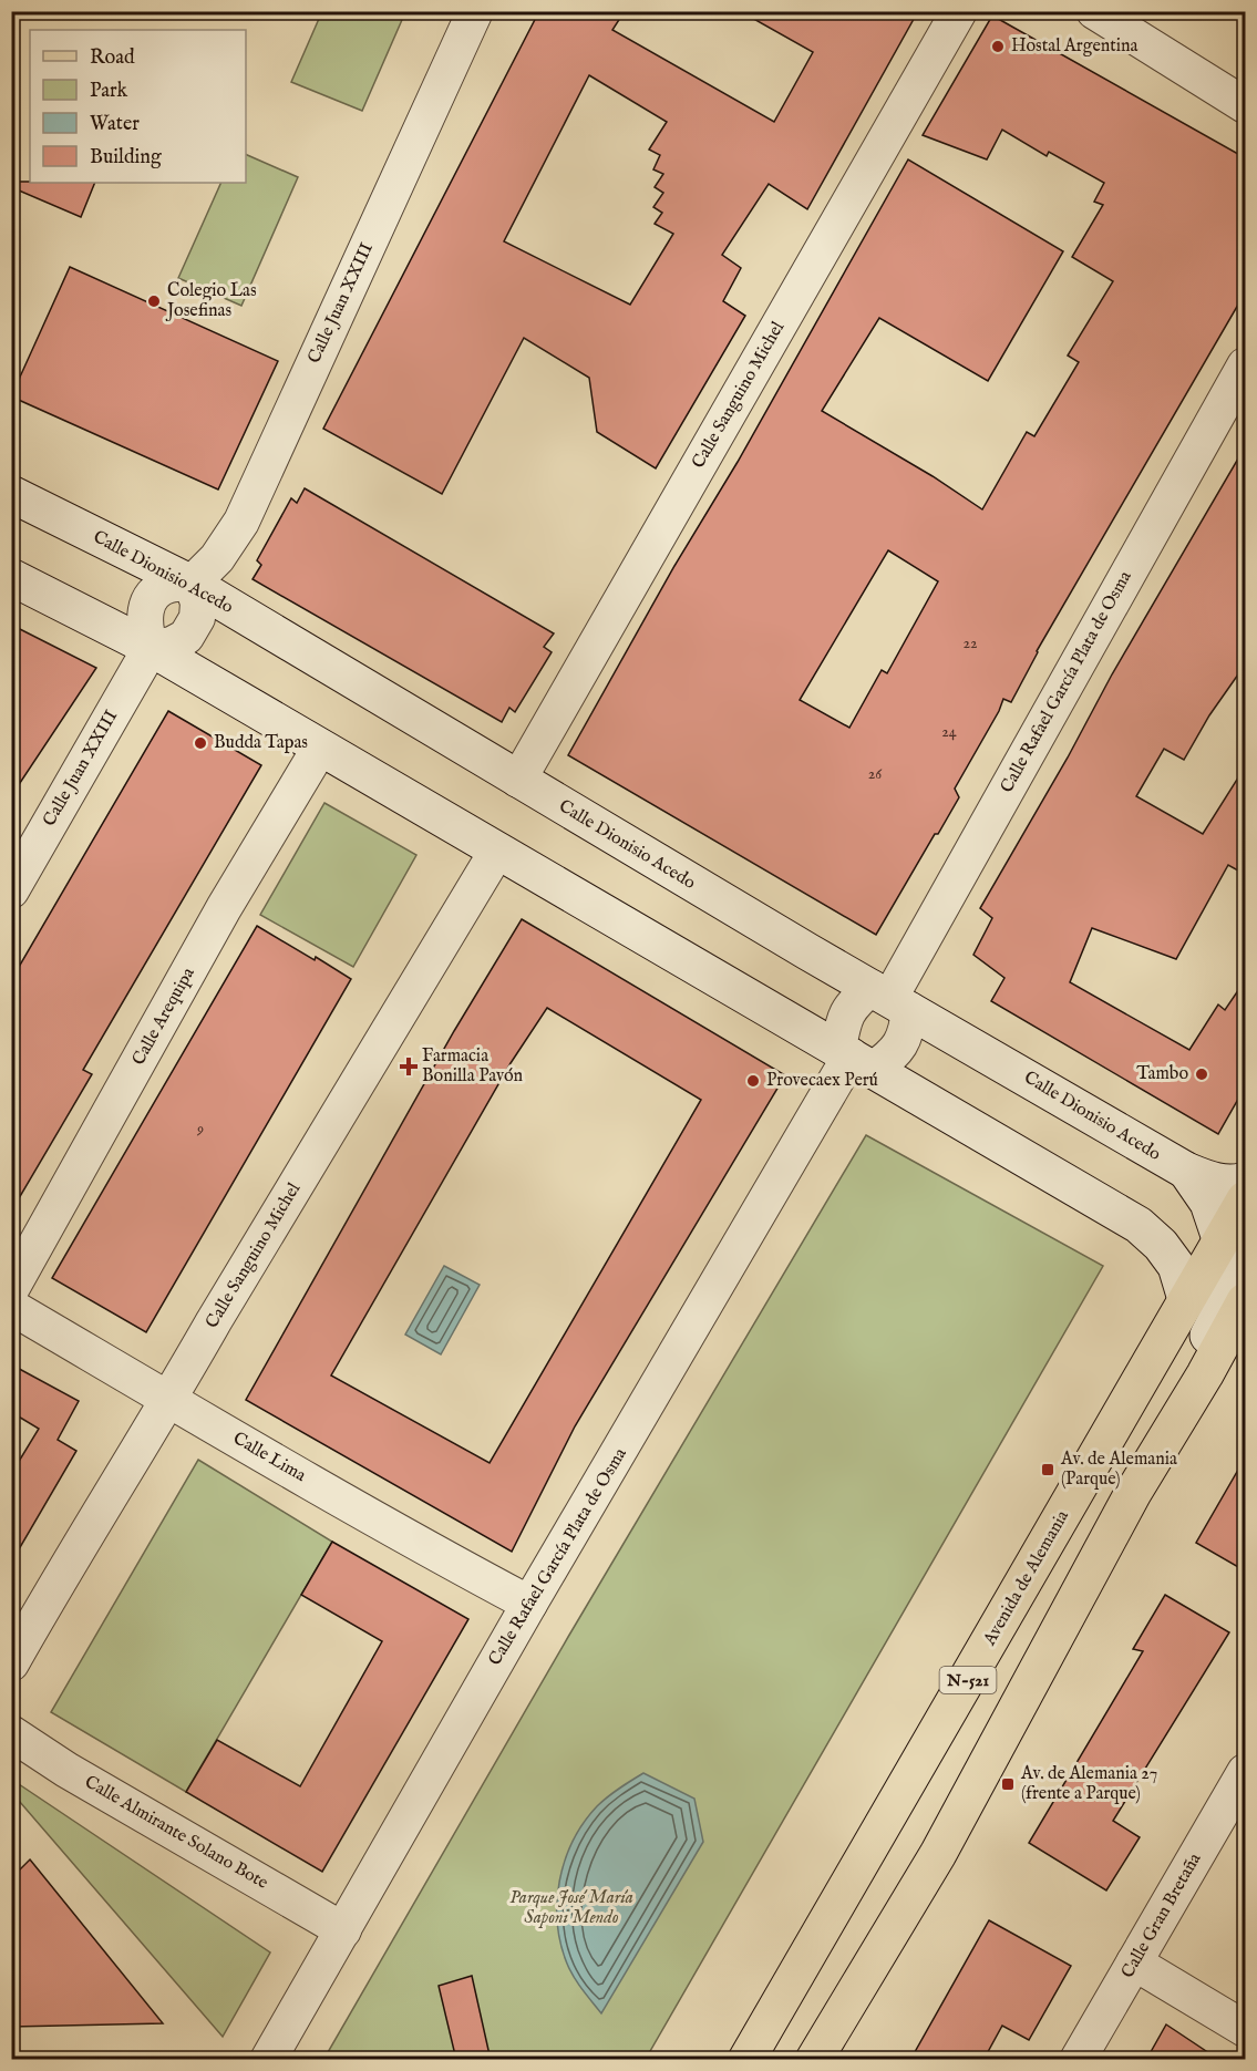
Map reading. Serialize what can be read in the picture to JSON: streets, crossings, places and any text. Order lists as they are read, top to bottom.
{
  "streets": {
    "main road": ["Calle Dionisio Acedo", "Avenida de Alemania", "N-521"],
    "street": [
      "Calle Juan XXIII",
      "Calle Sanguino Michel",
      "Calle Rafael García Plata de Osma",
      "Calle Arequipa",
      "Calle Lima",
      "Calle Almirante Solano Bote",
      "Calle Gran Bretaña"
    ]
  },
  "crossings": [
    ["Calle Juan XXIII", "Calle Dionisio Acedo"],
    ["Calle Sanguino Michel", "Calle Dionisio Acedo"],
    ["Calle Sanguino Michel", "Calle Lima"],
    ["Calle Dionisio Acedo", "Calle Rafael García Plata de Osma"],
    ["Calle Rafael García Plata de Osma", "Calle Lima"],
    ["Calle Rafael García Plata de Osma", "Calle Almirante Solano Bote"]
  ],
  "parks": ["Parque José María Saponi Mendo"],
  "places": {
    "other": [
      "Hostal Argentina",
      "Colegio Las Josefinas",
      "Budda Tapas",
      "Tambo",
      "Provecaex Perú"
    ],
    "health": ["Farmacia Bonilla Pavón"],
    "transit": ["Av. de Alemania (Parque)", "Av. de Alemania 27 (frente a Parque)"]
  },
  "house_numbers": [
    "22",
    "24",
    "26",
    "9"
  ],
  "legend": [
    "Road",
    "Park",
    "Water",
    "Building"
  ]
}
